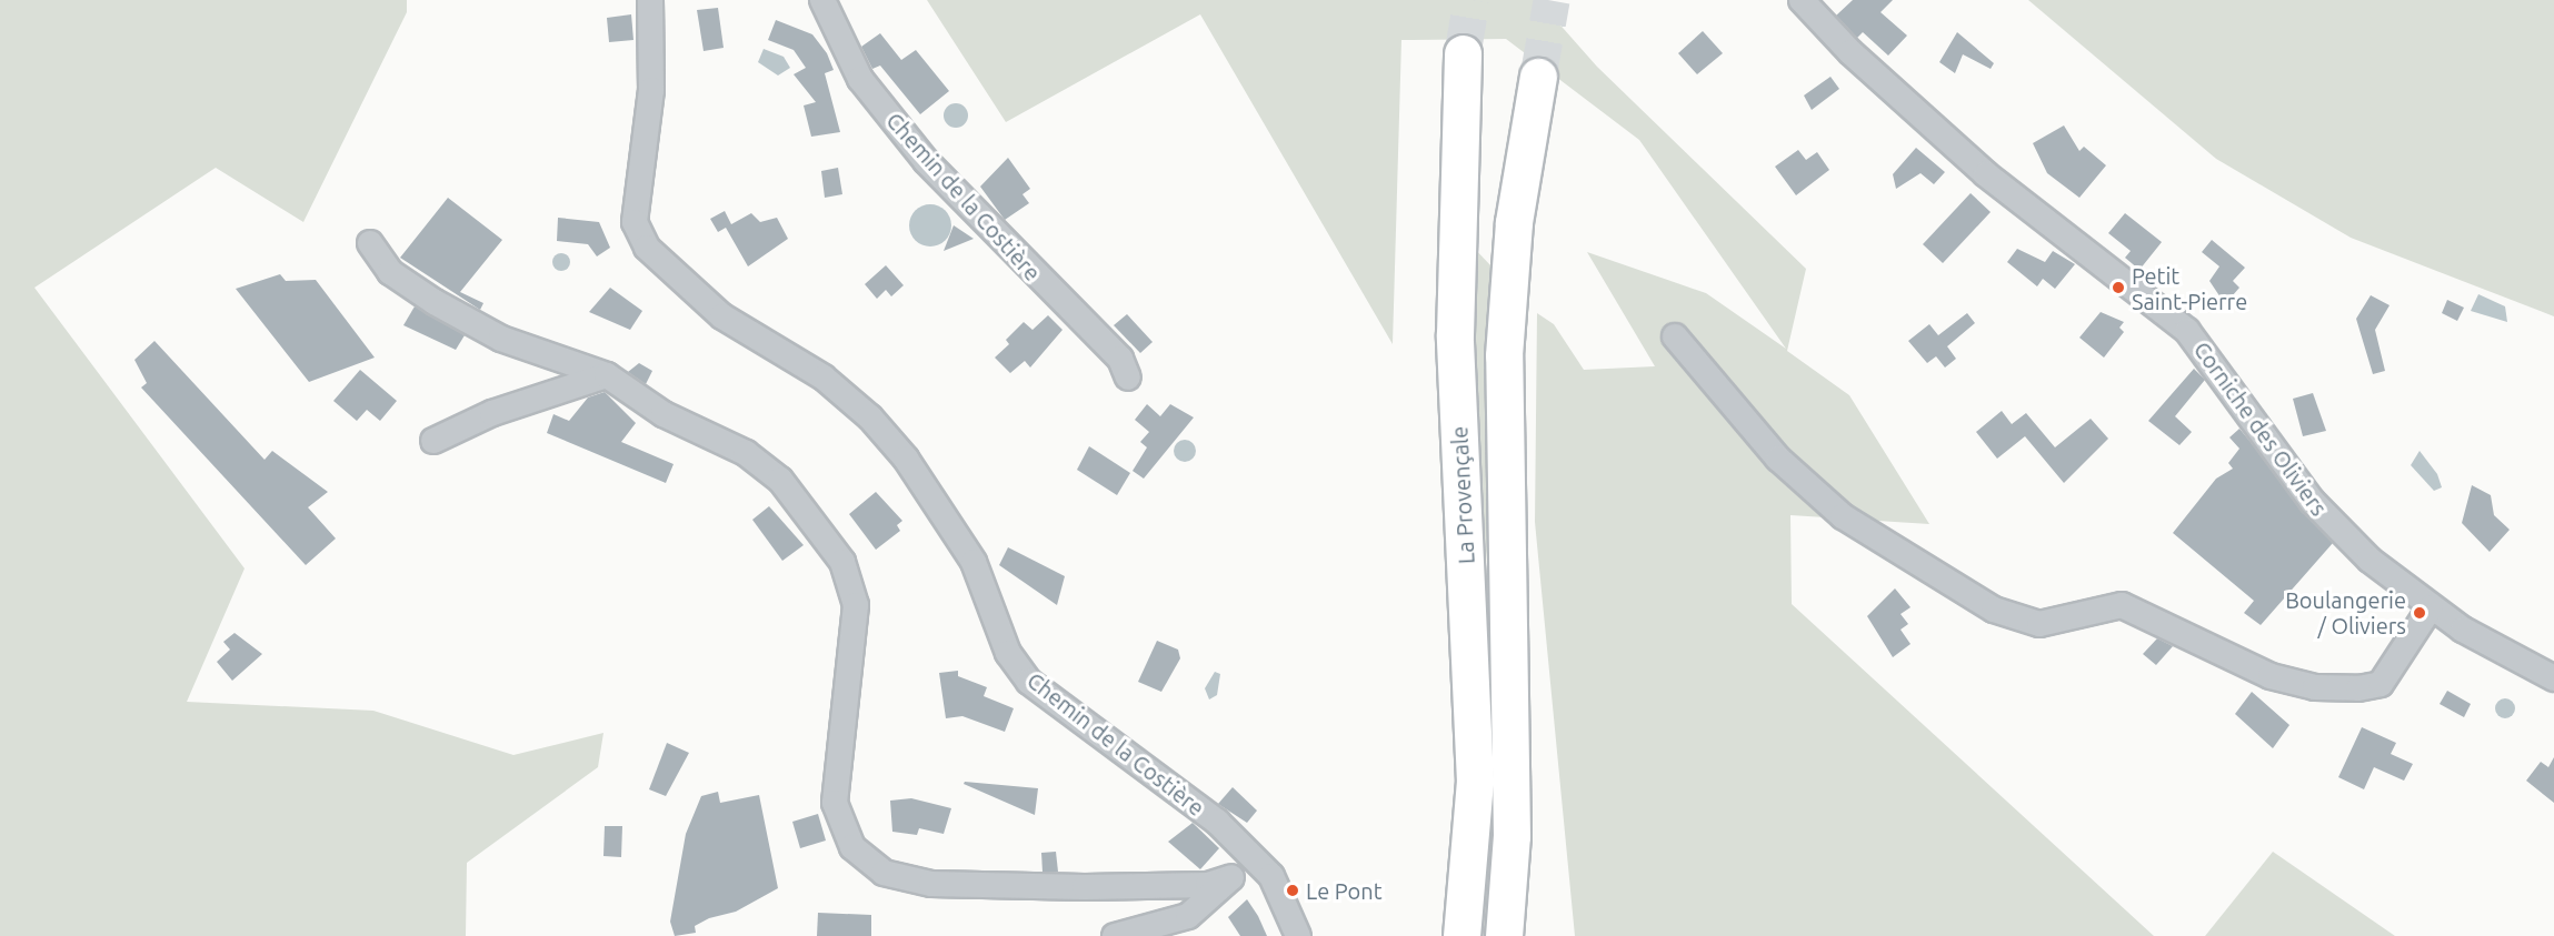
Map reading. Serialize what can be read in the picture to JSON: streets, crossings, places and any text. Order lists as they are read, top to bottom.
{
  "streets": {
    "highway": ["La Provençale"],
    "street": ["Chemin de la Costière", "Corniche des Oliviers"]
  },
  "places": ["Petit Saint-Pierre", "Boulangerie / Oliviers", "Le Pont"]
}
